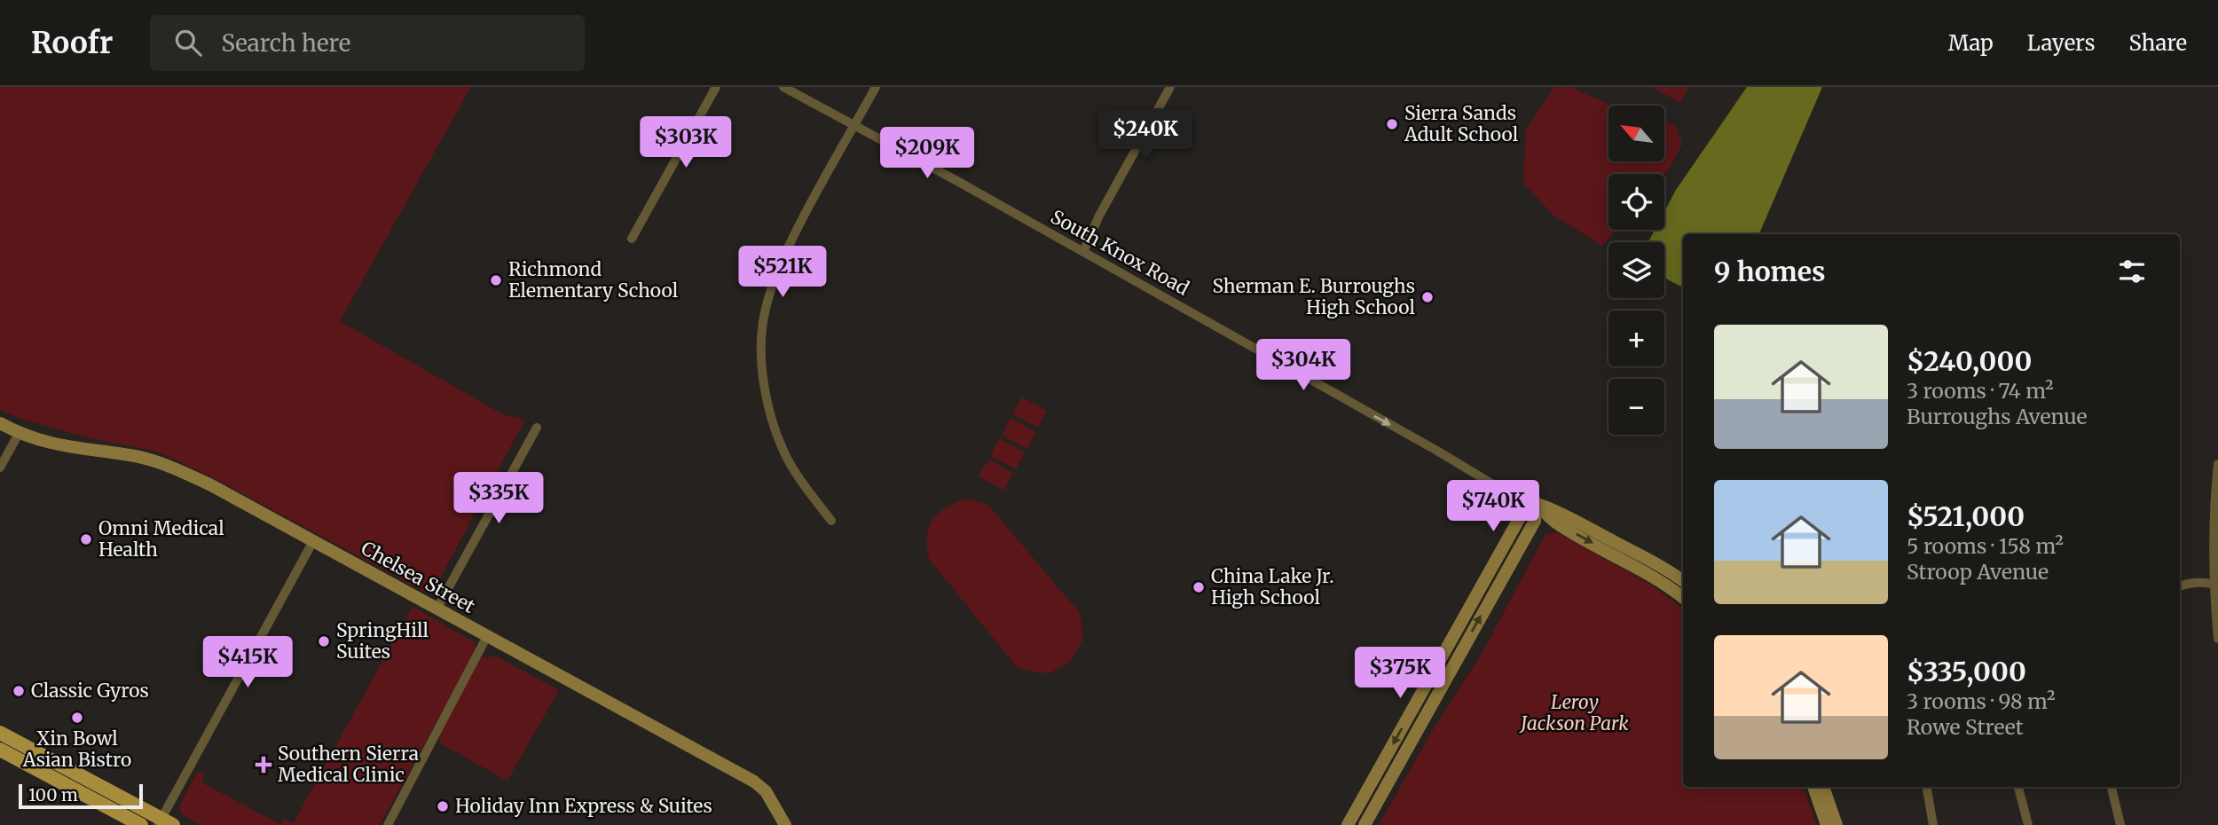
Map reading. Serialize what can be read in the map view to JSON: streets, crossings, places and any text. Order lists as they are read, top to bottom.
{
  "streets": {
    "street": ["South Knox Road", "Chelsea Street"]
  },
  "one_way": ["South Knox Road"],
  "parks": ["Leroy Jackson Park"],
  "places": {
    "other": [
      "Sierra Sands Adult School",
      "Richmond Elementary School",
      "Sherman E. Burroughs High School",
      "Omni Medical Health",
      "China Lake Jr. High School",
      "SpringHill Suites",
      "Classic Gyros",
      "Xin Bowl Asian Bistro",
      "Holiday Inn Express & Suites"
    ],
    "health": ["Southern Sierra Medical Clinic"]
  },
  "scale_bar": "100 m",
  "north": "top left",
  "page": {
    "header": "Roofr",
    "search": "Search here",
    "nav": ["Map", "Layers", "Share"],
    "map_buttons": ["+", "−"],
    "price": [
      "$240K",
      "$303K",
      "$209K",
      "$521K",
      "$304K",
      "$335K",
      "$740K",
      "$415K",
      "$375K"
    ],
    "heading": "9 homes",
    "list": [
      {
        "name": "$240,000",
        "note": "3 rooms · 74 m² · Burroughs Avenue"
      },
      {
        "name": "$521,000",
        "note": "5 rooms · 158 m² · Stroop Avenue"
      },
      {
        "name": "$335,000",
        "note": "3 rooms · 98 m² · Rowe Street"
      }
    ],
    "scale": "100 m"
  }
}
